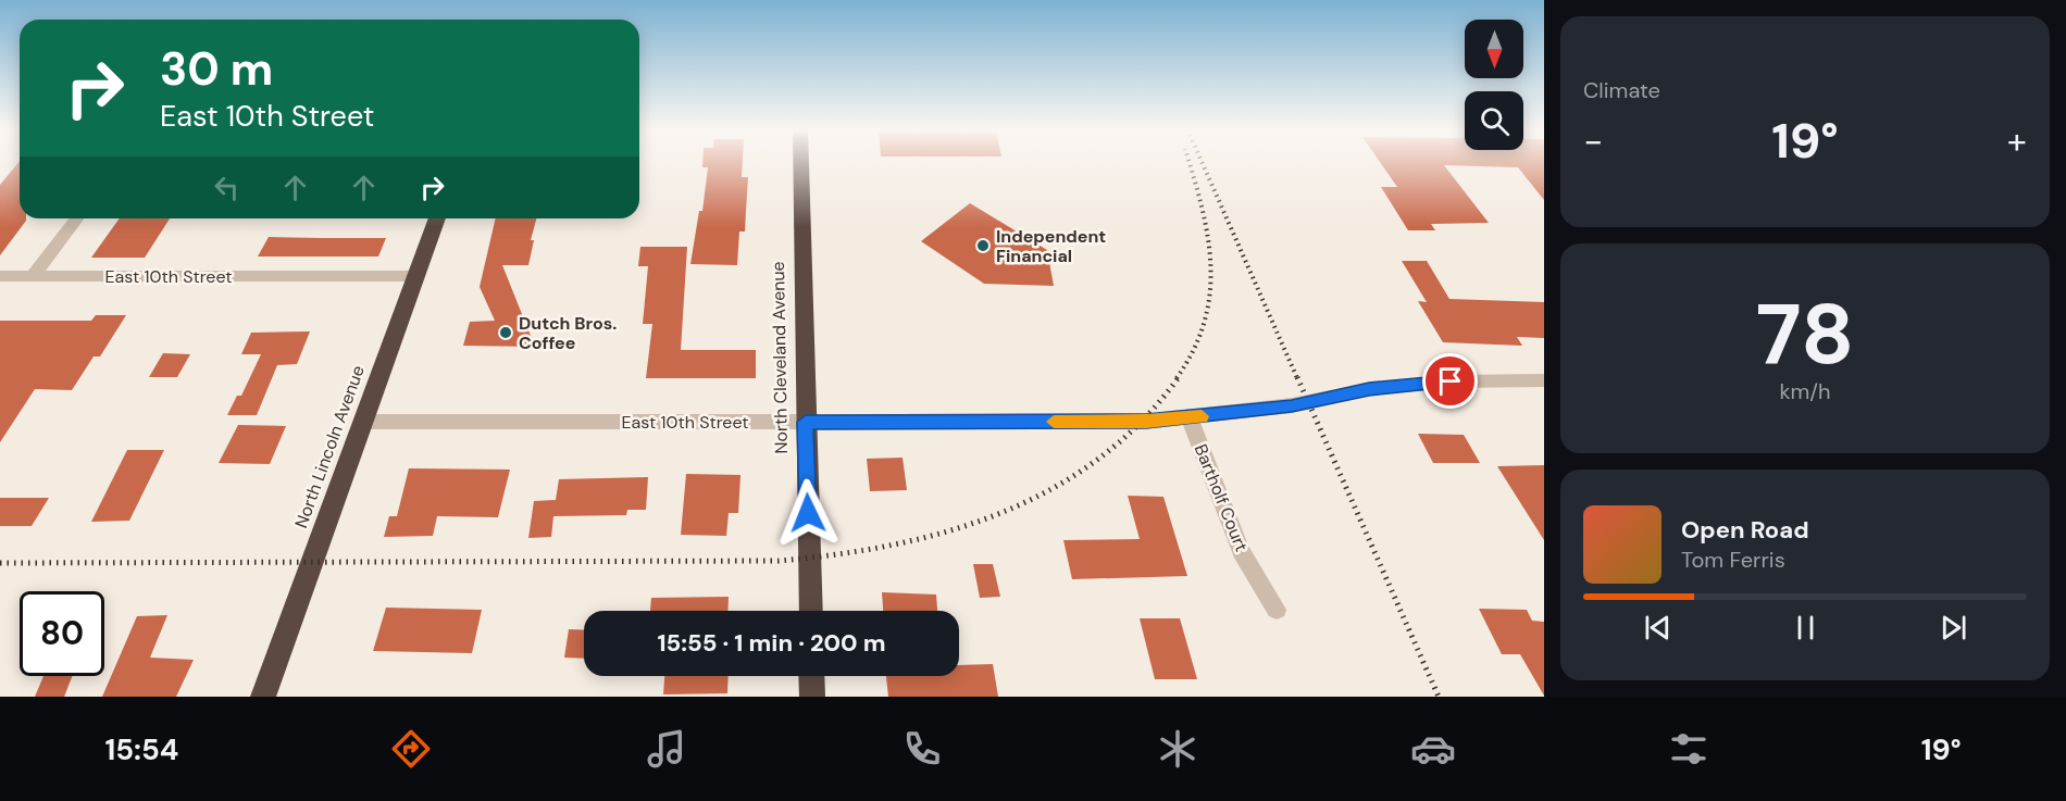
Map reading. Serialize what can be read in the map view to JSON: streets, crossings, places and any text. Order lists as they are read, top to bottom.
{
  "streets": {
    "highway": ["North Cleveland Avenue", "North Lincoln Avenue"],
    "street": ["East 10th Street", "Bartholf Court"]
  },
  "crossings": [
    ["East 10th Street", "North Cleveland Avenue"],
    ["East 10th Street", "North Lincoln Avenue"],
    ["East 10th Street", "Bartholf Court"]
  ],
  "places": ["Independent Financial", "Dutch Bros. Coffee"],
  "north": "bottom",
  "page": {
    "tile": [
      "Climate",
      ["78", "km/h"]
    ],
    "turn": ["30 m", "East 10th Street"],
    "heat": ["−", "19°", "+"],
    "song": ["Open Road", "Tom Ferris"],
    "limit": "80",
    "trip": "15:55 · 1 min · 200 m",
    "tabs": ["15:54", "19°"]
  }
}
